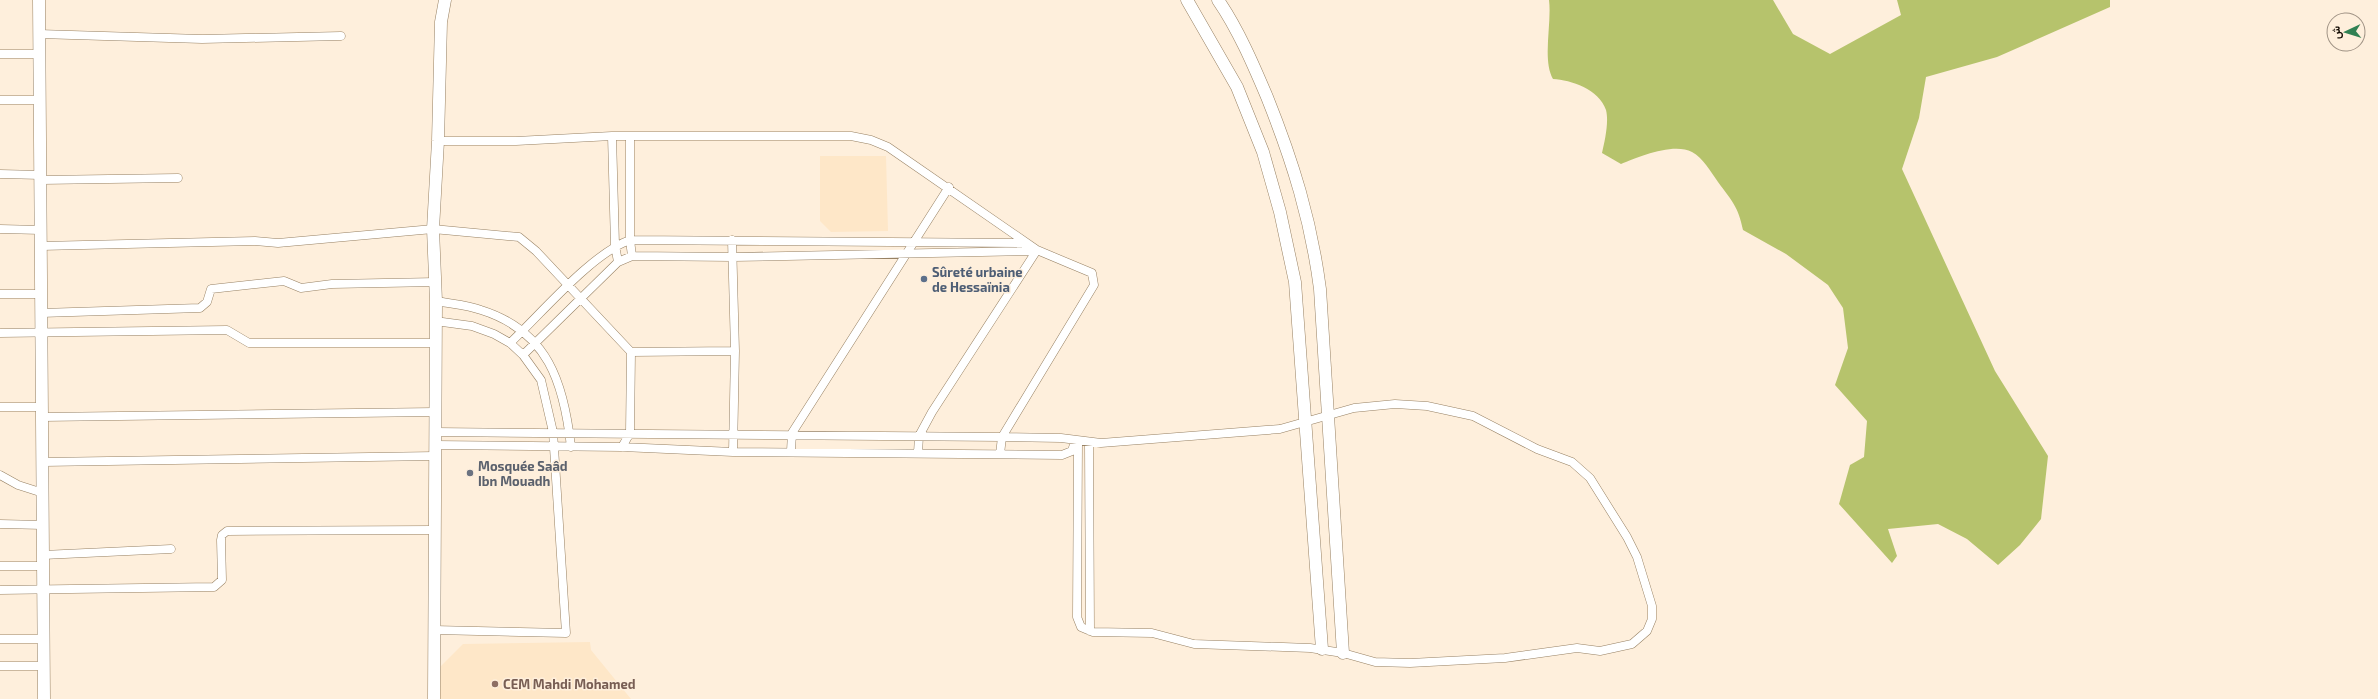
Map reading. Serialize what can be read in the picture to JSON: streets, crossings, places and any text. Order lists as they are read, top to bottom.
{
  "places": ["Sûreté urbaine de Hessaïnia", "Mosquée Saâd Ibn Mouadh", "CEM Mahdi Mohamed"],
  "north": "left"
}
